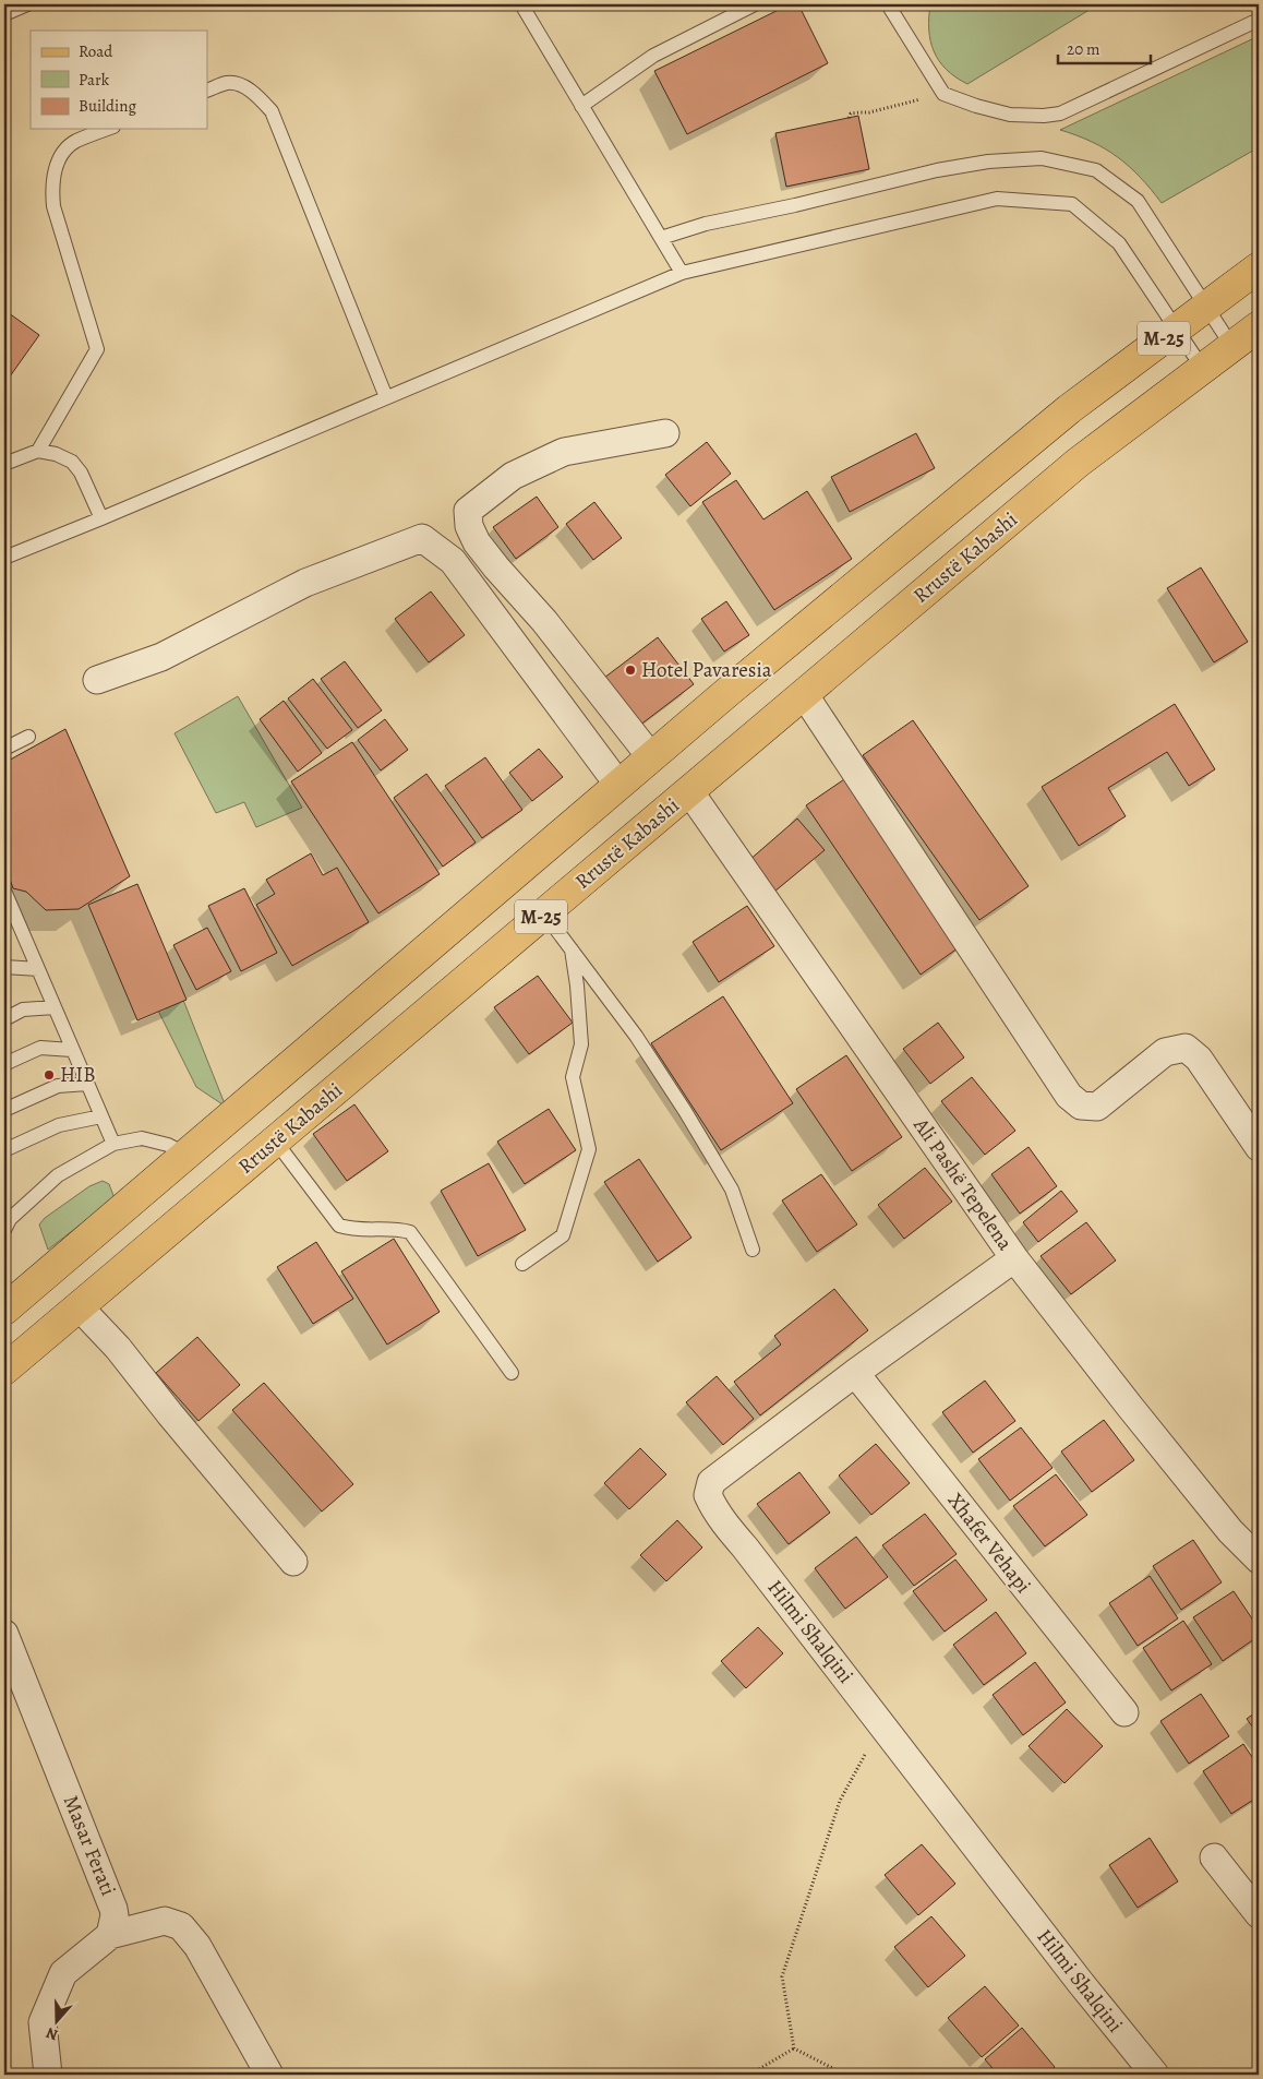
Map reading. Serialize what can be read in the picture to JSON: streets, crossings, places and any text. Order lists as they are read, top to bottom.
{
  "streets": {
    "main road": ["M-25", "Rrustë Kabashi"],
    "street": [
      "Ali Pashë Tepelena",
      "Xhafer Vehapi",
      "Hilmi Shalqini",
      "Masar Ferati"
    ]
  },
  "crossings": [
    ["Rrustë Kabashi", "Ali Pashë Tepelena"],
    ["Ali Pashë Tepelena", "Hilmi Shalqini"],
    ["Xhafer Vehapi", "Hilmi Shalqini"]
  ],
  "places": ["Hotel Pavaresia", "HIB"],
  "legend": ["Road", "Park", "Building"],
  "scale_bar": "20 m",
  "north": "bottom"
}
